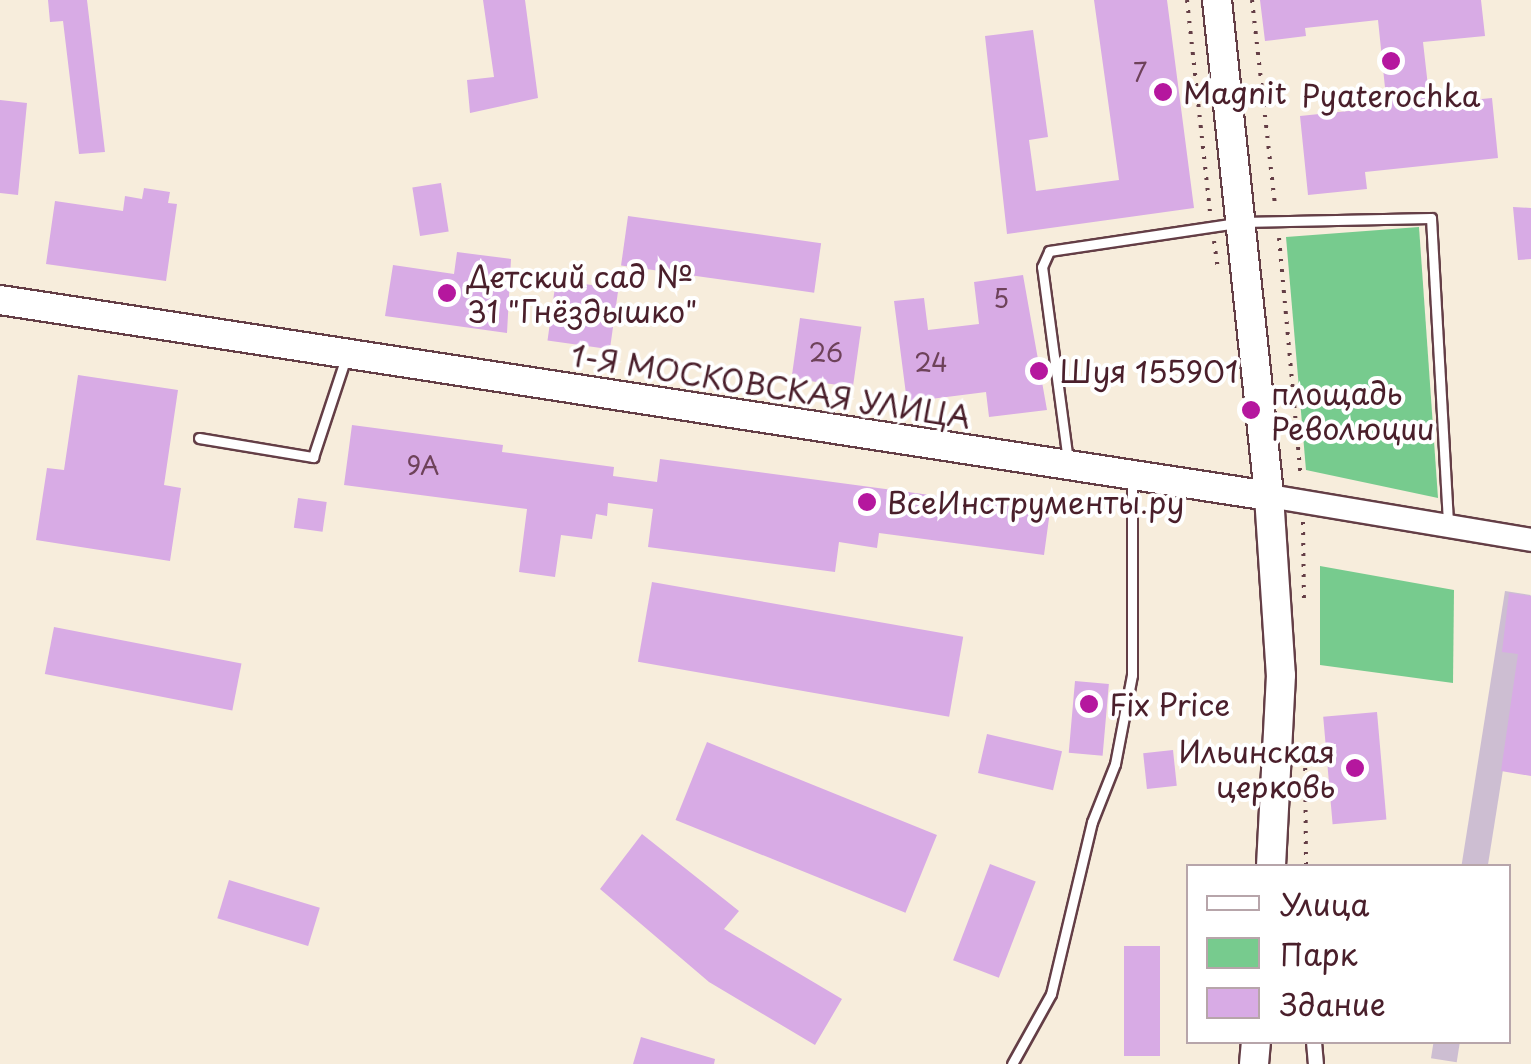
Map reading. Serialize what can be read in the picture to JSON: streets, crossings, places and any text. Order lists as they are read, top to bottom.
{
  "streets": {
    "main road": ["1-Я МОСКОВСКАЯ УЛИЦА"]
  },
  "places": [
    "Pyaterochka",
    "Magnit",
    "Детский сад № 31 \"Гнёздышко\"",
    "Шуя 155901",
    "площадь Революции",
    "ВсеИнструменты.ру",
    "Fix Price",
    "Ильинская церковь"
  ],
  "house_numbers": [
    "7",
    "5",
    "26",
    "24",
    "9А"
  ],
  "legend": ["Улица", "Парк", "Здание"]
}
